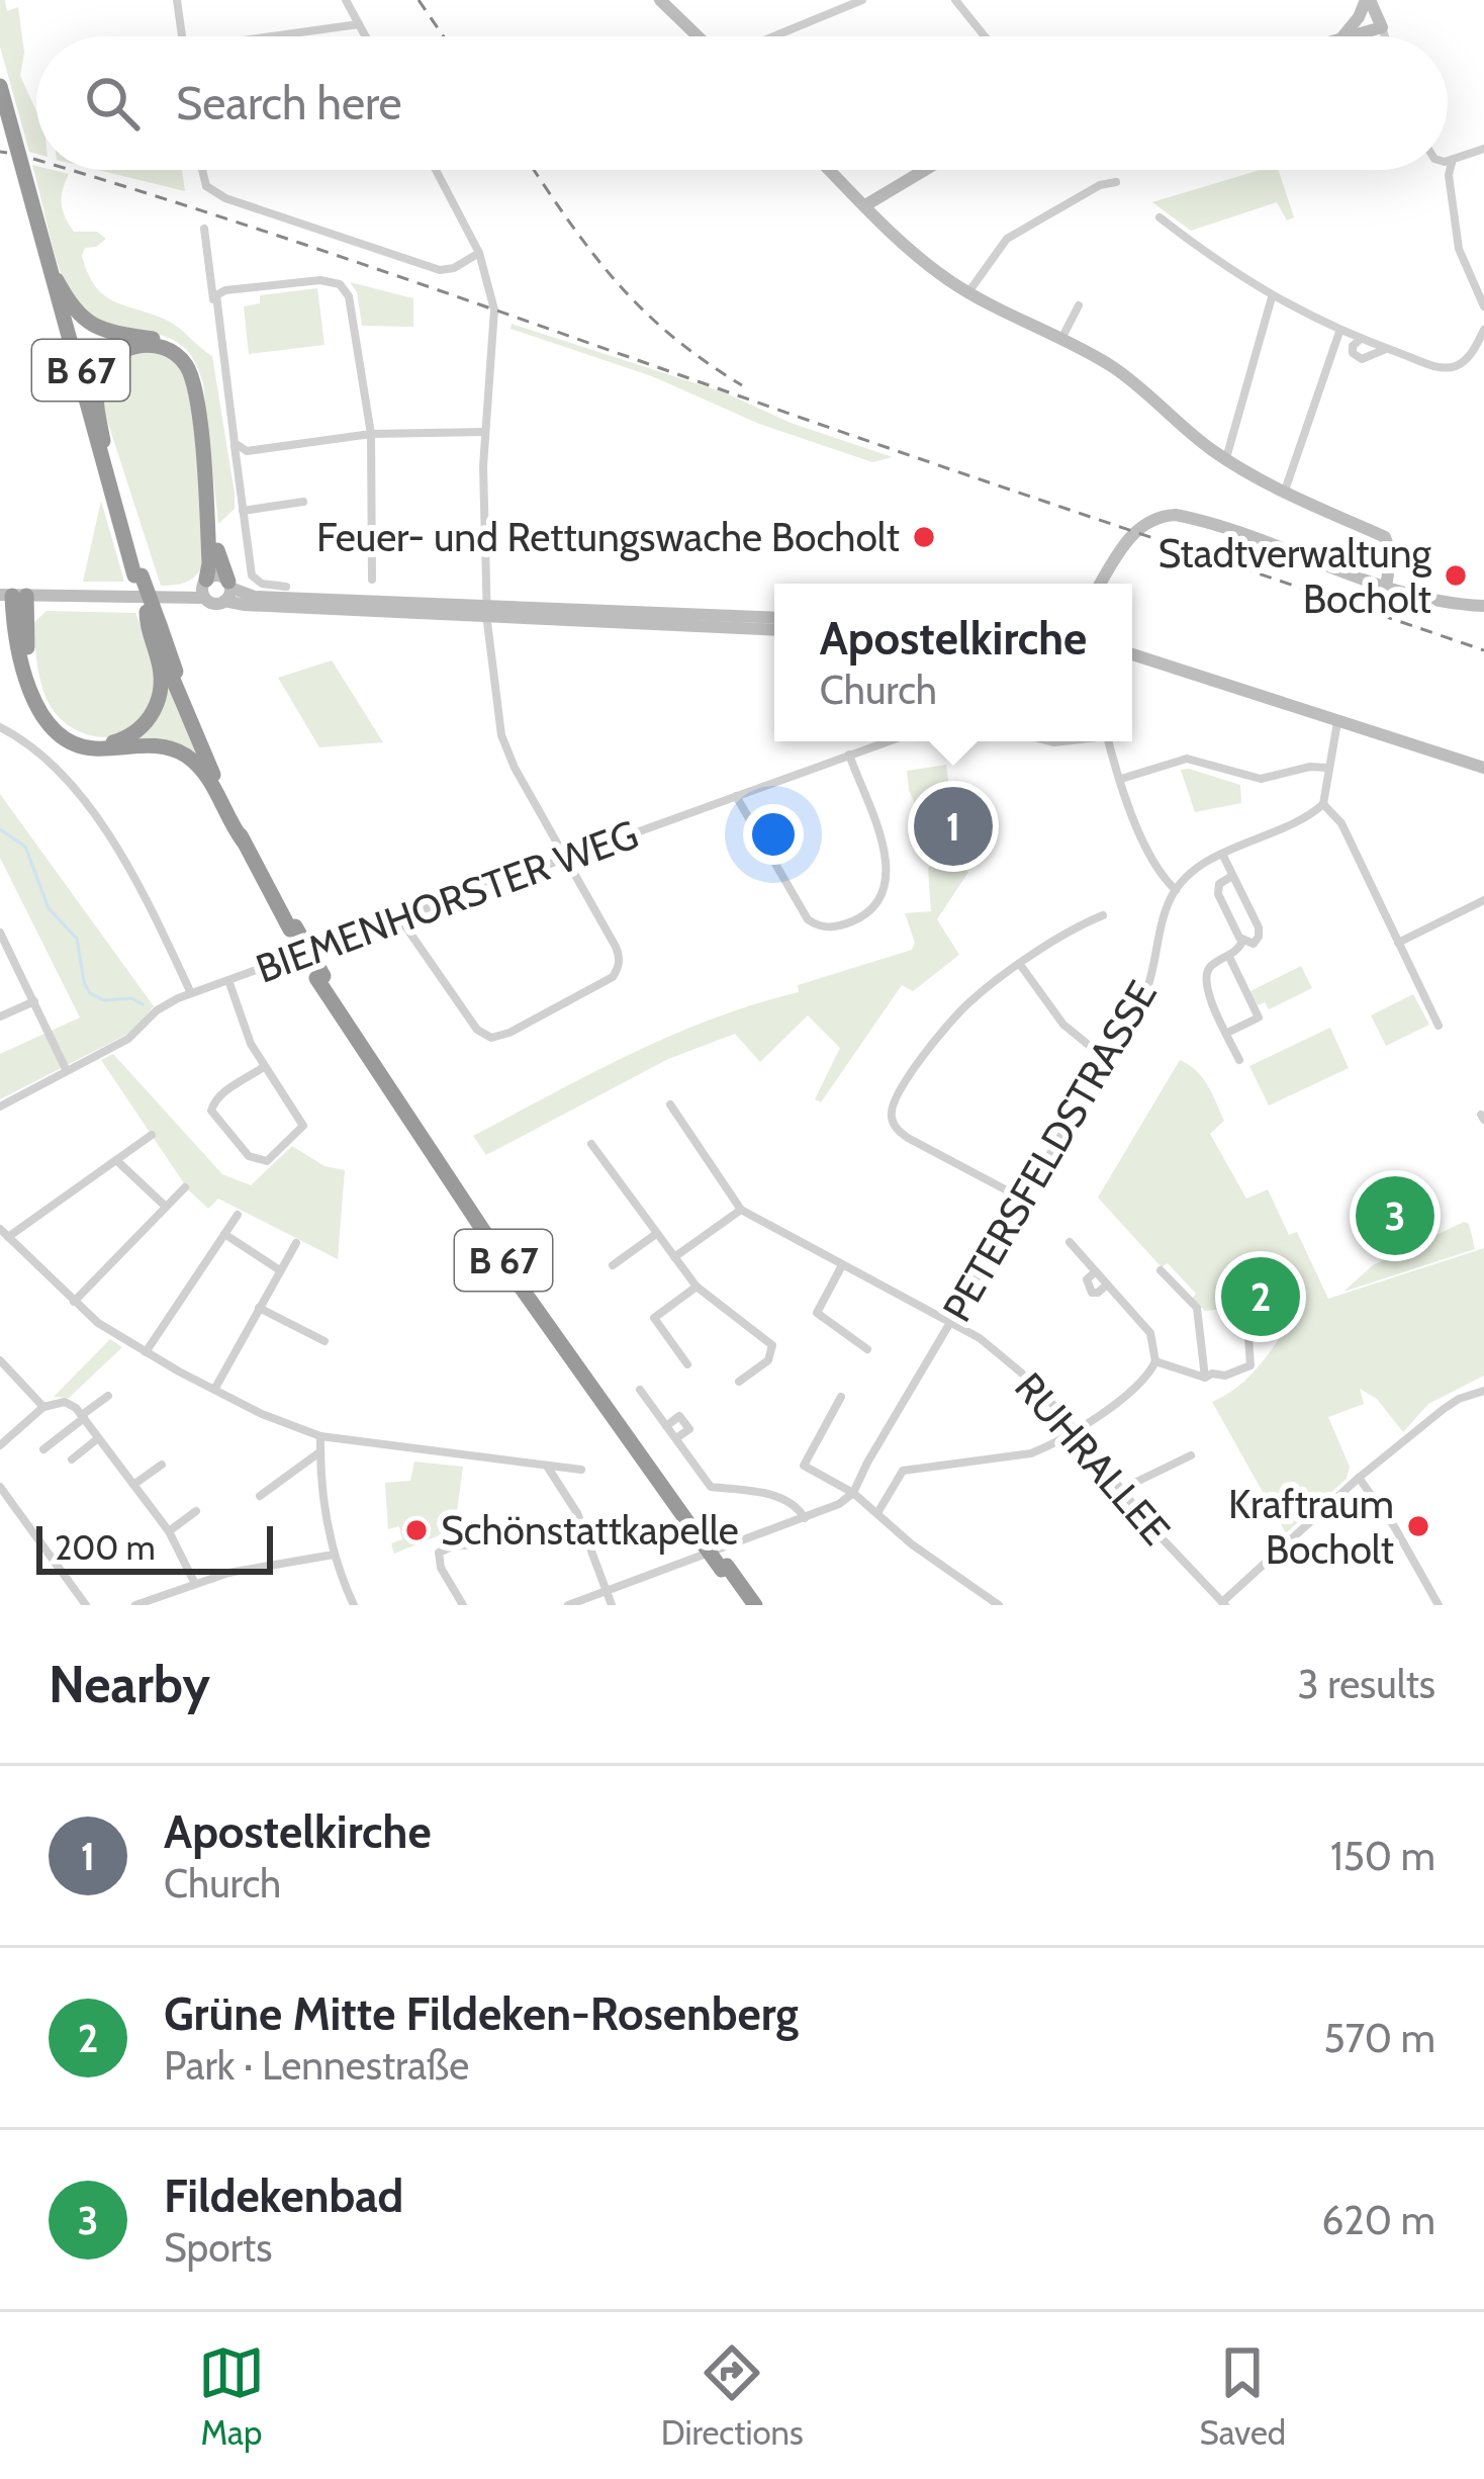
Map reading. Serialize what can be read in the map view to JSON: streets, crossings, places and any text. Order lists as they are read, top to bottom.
{
  "streets": {
    "highway": ["B 67"],
    "street": ["BIEMENHORSTER WEG", "PETERSFELDSTRASSE", "RUHRALLEE"]
  },
  "crossings": [
    ["PETERSFELDSTRASSE", "RUHRALLEE"]
  ],
  "places": [
    "Feuer- und Rettungswache Bocholt",
    "Stadtverwaltung Bocholt",
    "Kraftraum Bocholt",
    "Schönstattkapelle"
  ],
  "scale_bar": "200 m",
  "page": {
    "search": "Search here",
    "popup": ["Apostelkirche", "Church"],
    "pins": ["1", "3", "2"],
    "scale": "200 m",
    "heading": ["Nearby", "3 results"],
    "list": [
      {
        "mark": "1",
        "name": "Apostelkirche",
        "note": "Church",
        "value": "150 m"
      },
      {
        "mark": "2",
        "name": "Grüne Mitte Fildeken-Rosenberg",
        "note": "Park · Lennestraße",
        "value": "570 m"
      },
      {
        "mark": "3",
        "name": "Fildekenbad",
        "note": "Sports",
        "value": "620 m"
      }
    ],
    "nav": ["Map", "Directions", "Saved"]
  }
}
